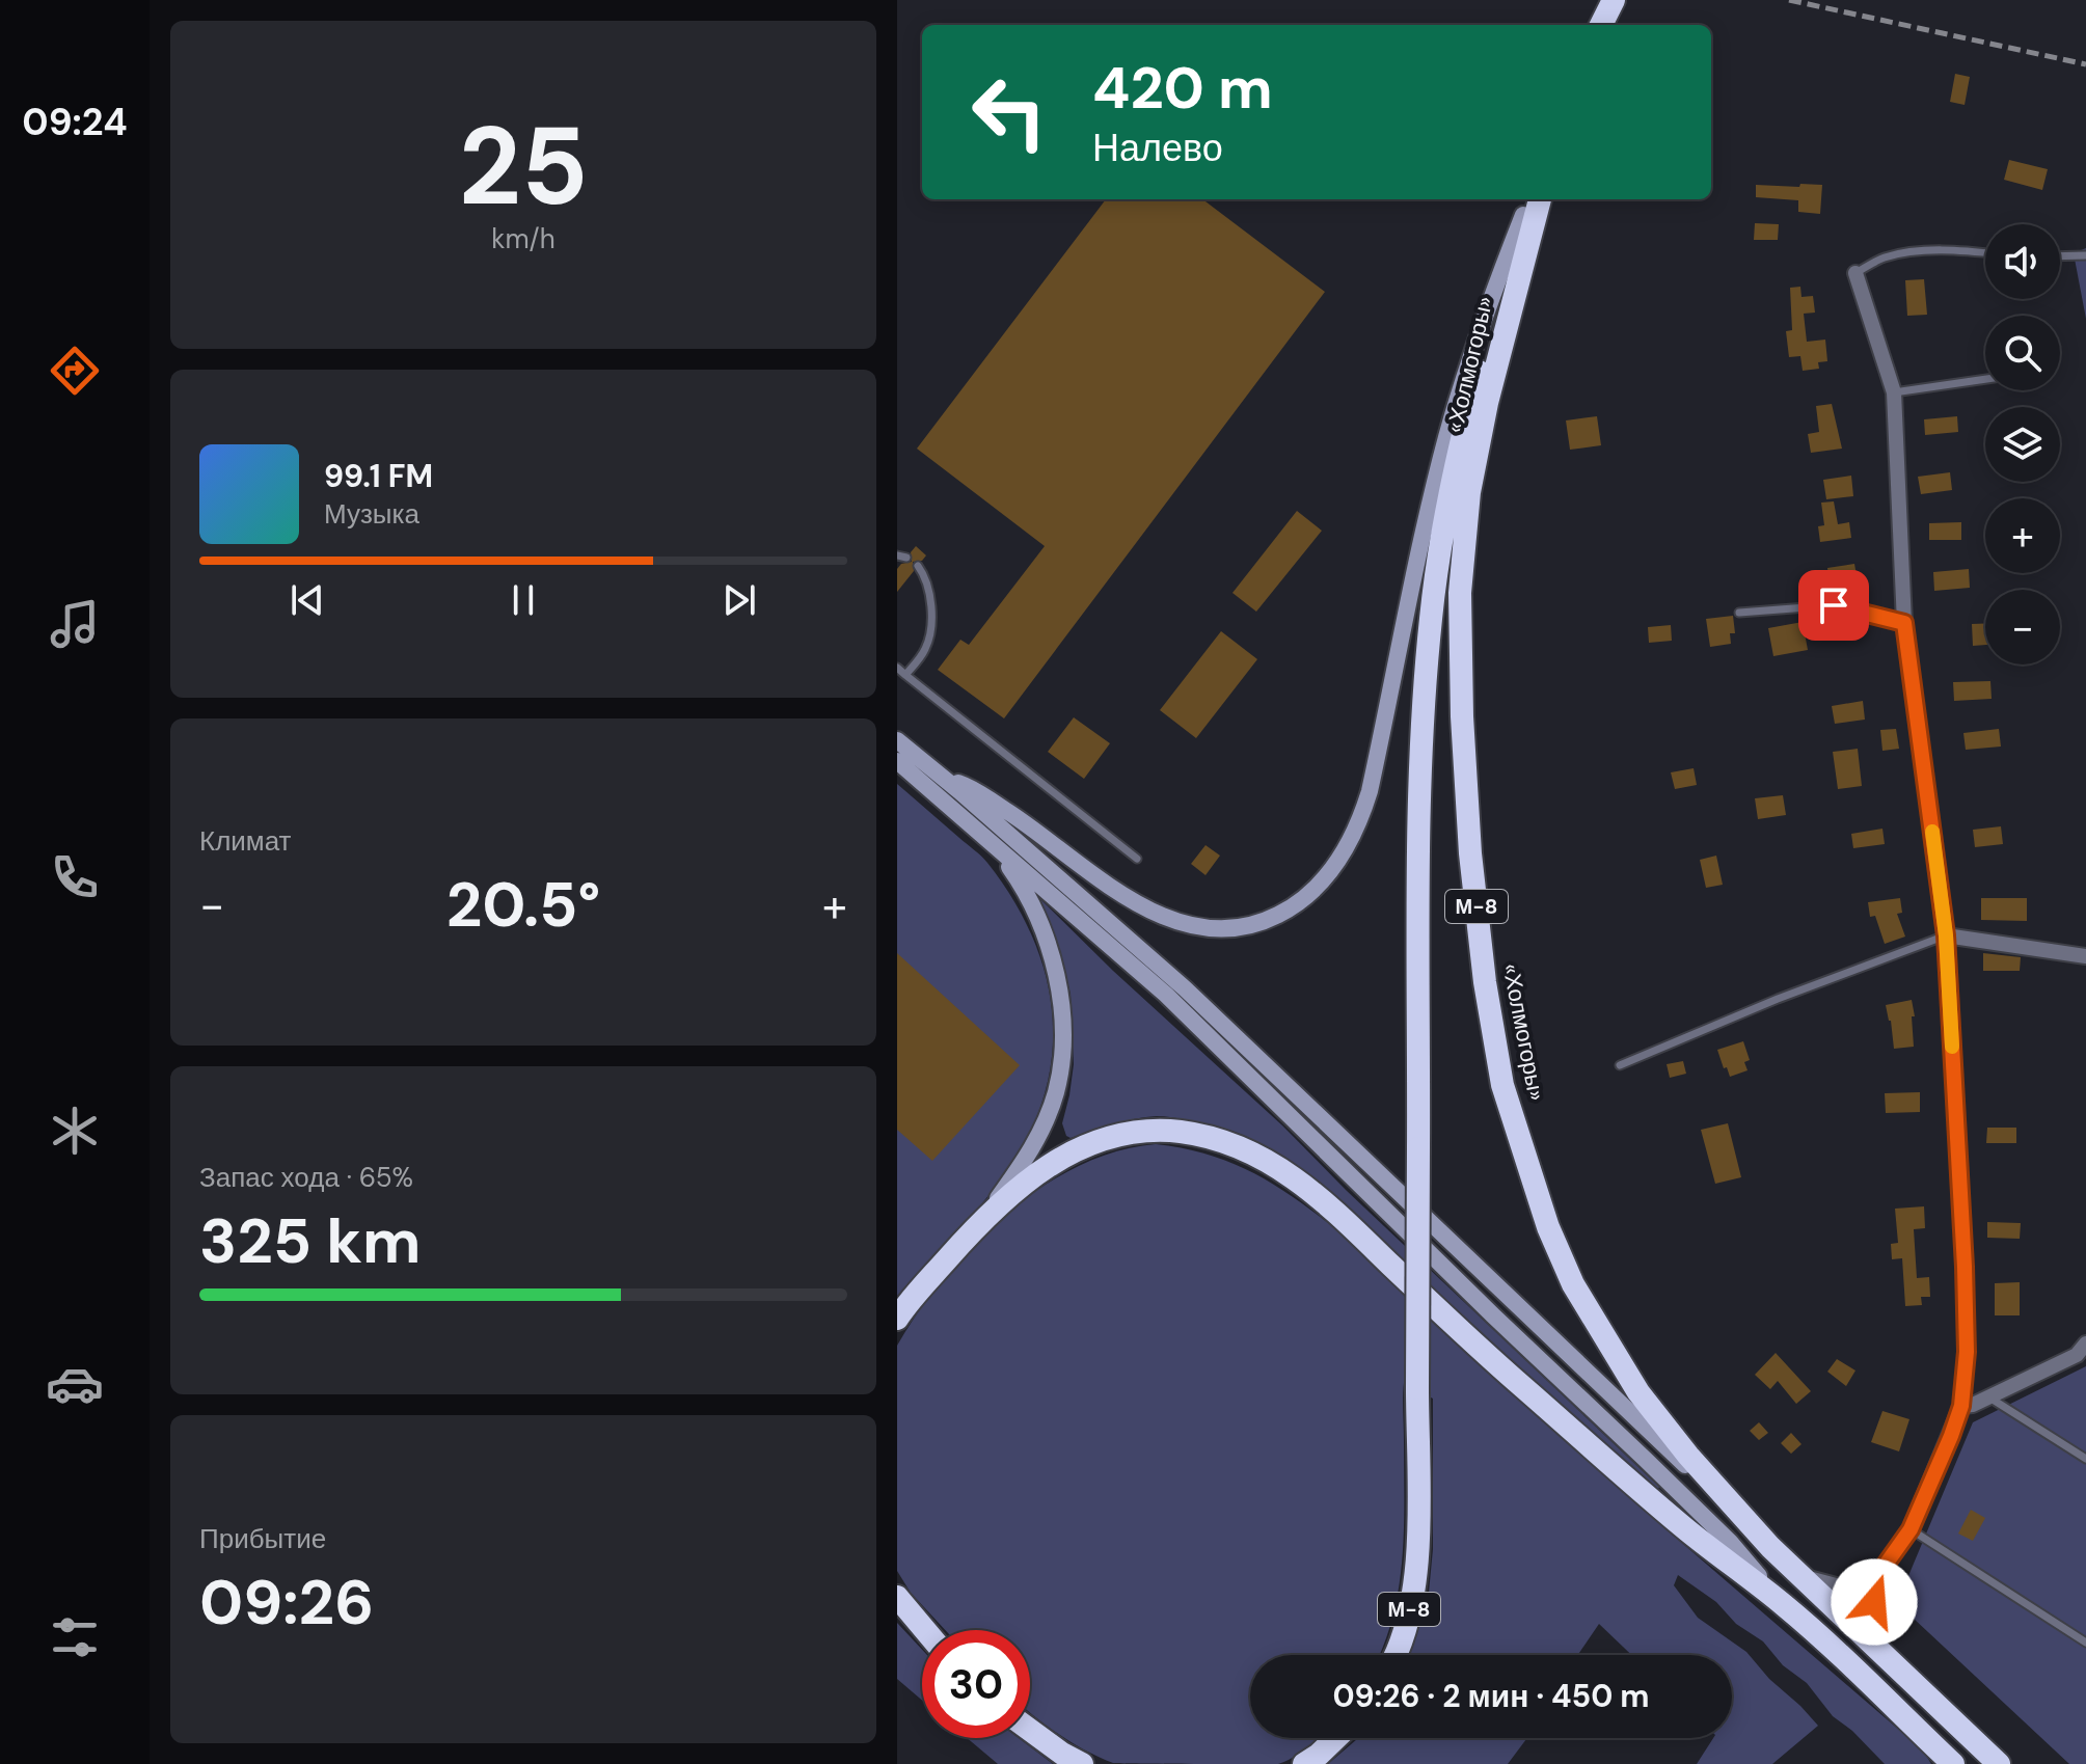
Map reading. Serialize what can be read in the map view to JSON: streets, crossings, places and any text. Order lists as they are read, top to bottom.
{
  "streets": {
    "highway": ["«Холмогоры»", "М-8"]
  },
  "crossings": [
    ["«Холмогоры»", "М-8"]
  ],
  "page": {
    "tabs": "09:24",
    "tile": [
      ["25", "km/h"],
      "Климат",
      ["Запас хода · 65%", "325 km"],
      ["Прибытие", "09:26"]
    ],
    "turn": ["420 m", "Налево"],
    "map_buttons": ["+", "−"],
    "song": ["99.1 FM", "Музыка"],
    "heat": ["−", "20.5°", "+"],
    "limit": "30",
    "trip": "09:26 · 2 мин · 450 m"
  }
}
